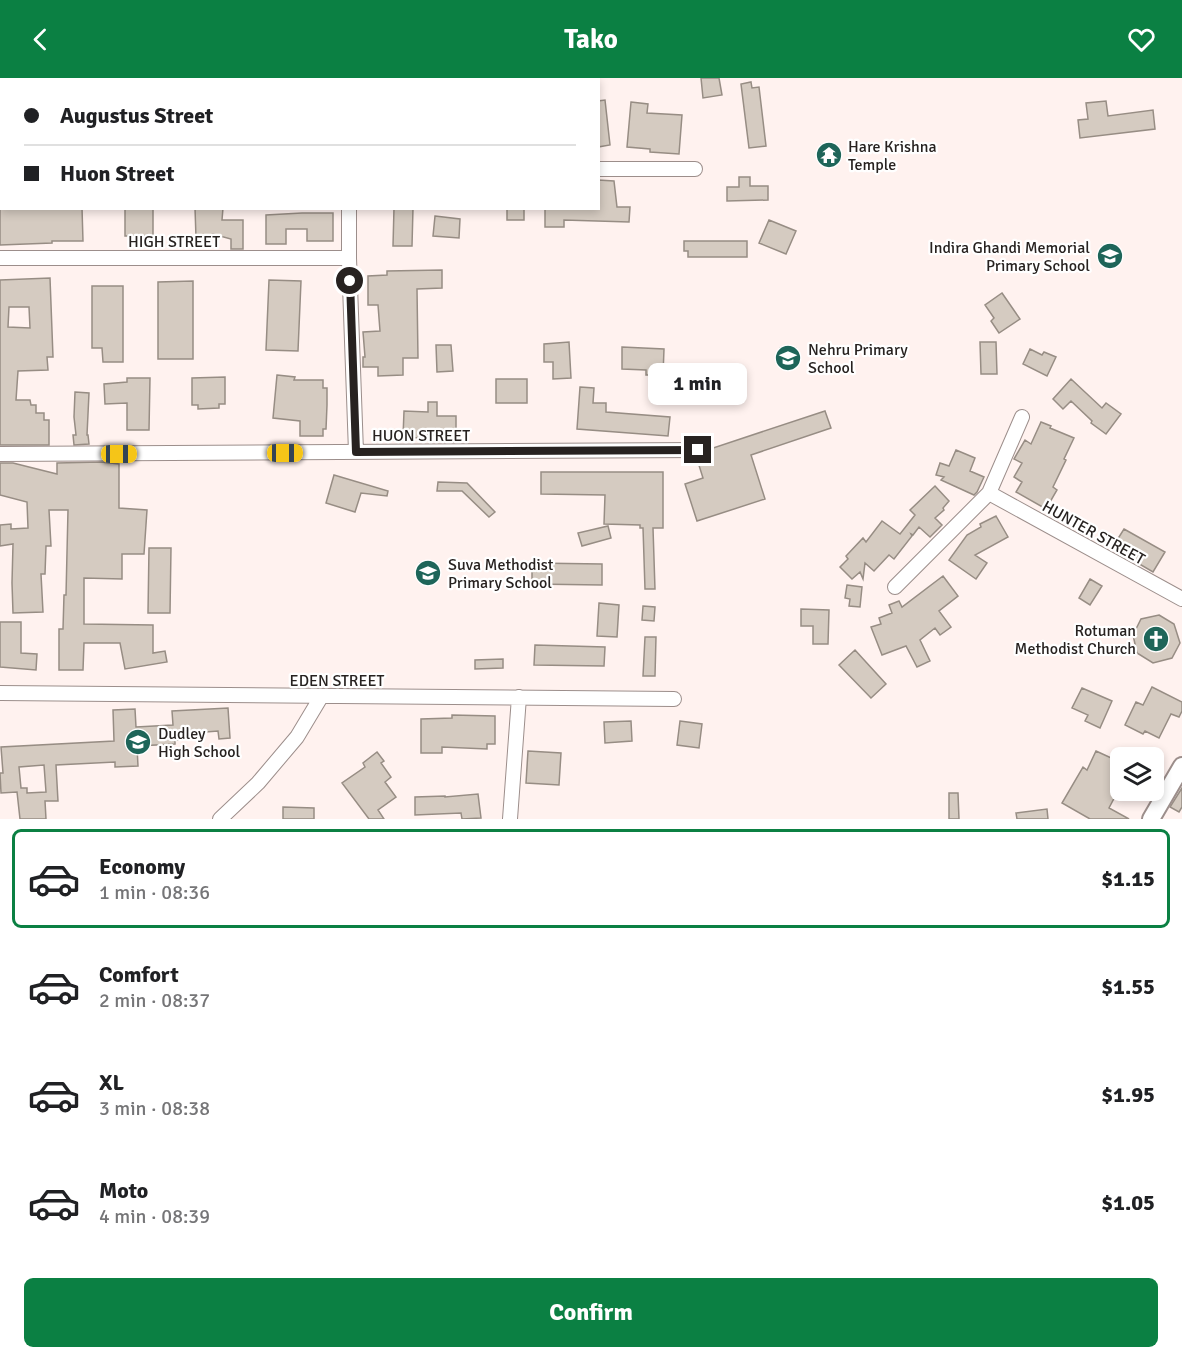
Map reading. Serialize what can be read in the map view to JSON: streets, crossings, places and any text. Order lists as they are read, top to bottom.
{
  "streets": {
    "street": [
      "HIGH STREET",
      "HUON STREET",
      "HUNTER STREET",
      "EDEN STREET"
    ]
  },
  "places": {
    "temple": ["Hare Krishna Temple"],
    "school or university": [
      "Indira Ghandi Memorial Primary School",
      "Nehru Primary School",
      "Suva Methodist Primary School",
      "Dudley High School"
    ],
    "church": ["Rotuman Methodist Church"]
  },
  "page": {
    "header": "Tako",
    "banner": ["Augustus Street", "Huon Street"],
    "bubble": "1 min",
    "list": [
      {
        "name": "Economy",
        "note": "1 min · 08:36",
        "value": "$1.15"
      },
      {
        "name": "Comfort",
        "note": "2 min · 08:37",
        "value": "$1.55"
      },
      {
        "name": "XL",
        "note": "3 min · 08:38",
        "value": "$1.95"
      },
      {
        "name": "Moto",
        "note": "4 min · 08:39",
        "value": "$1.05"
      }
    ],
    "buttons": "Confirm"
  }
}
